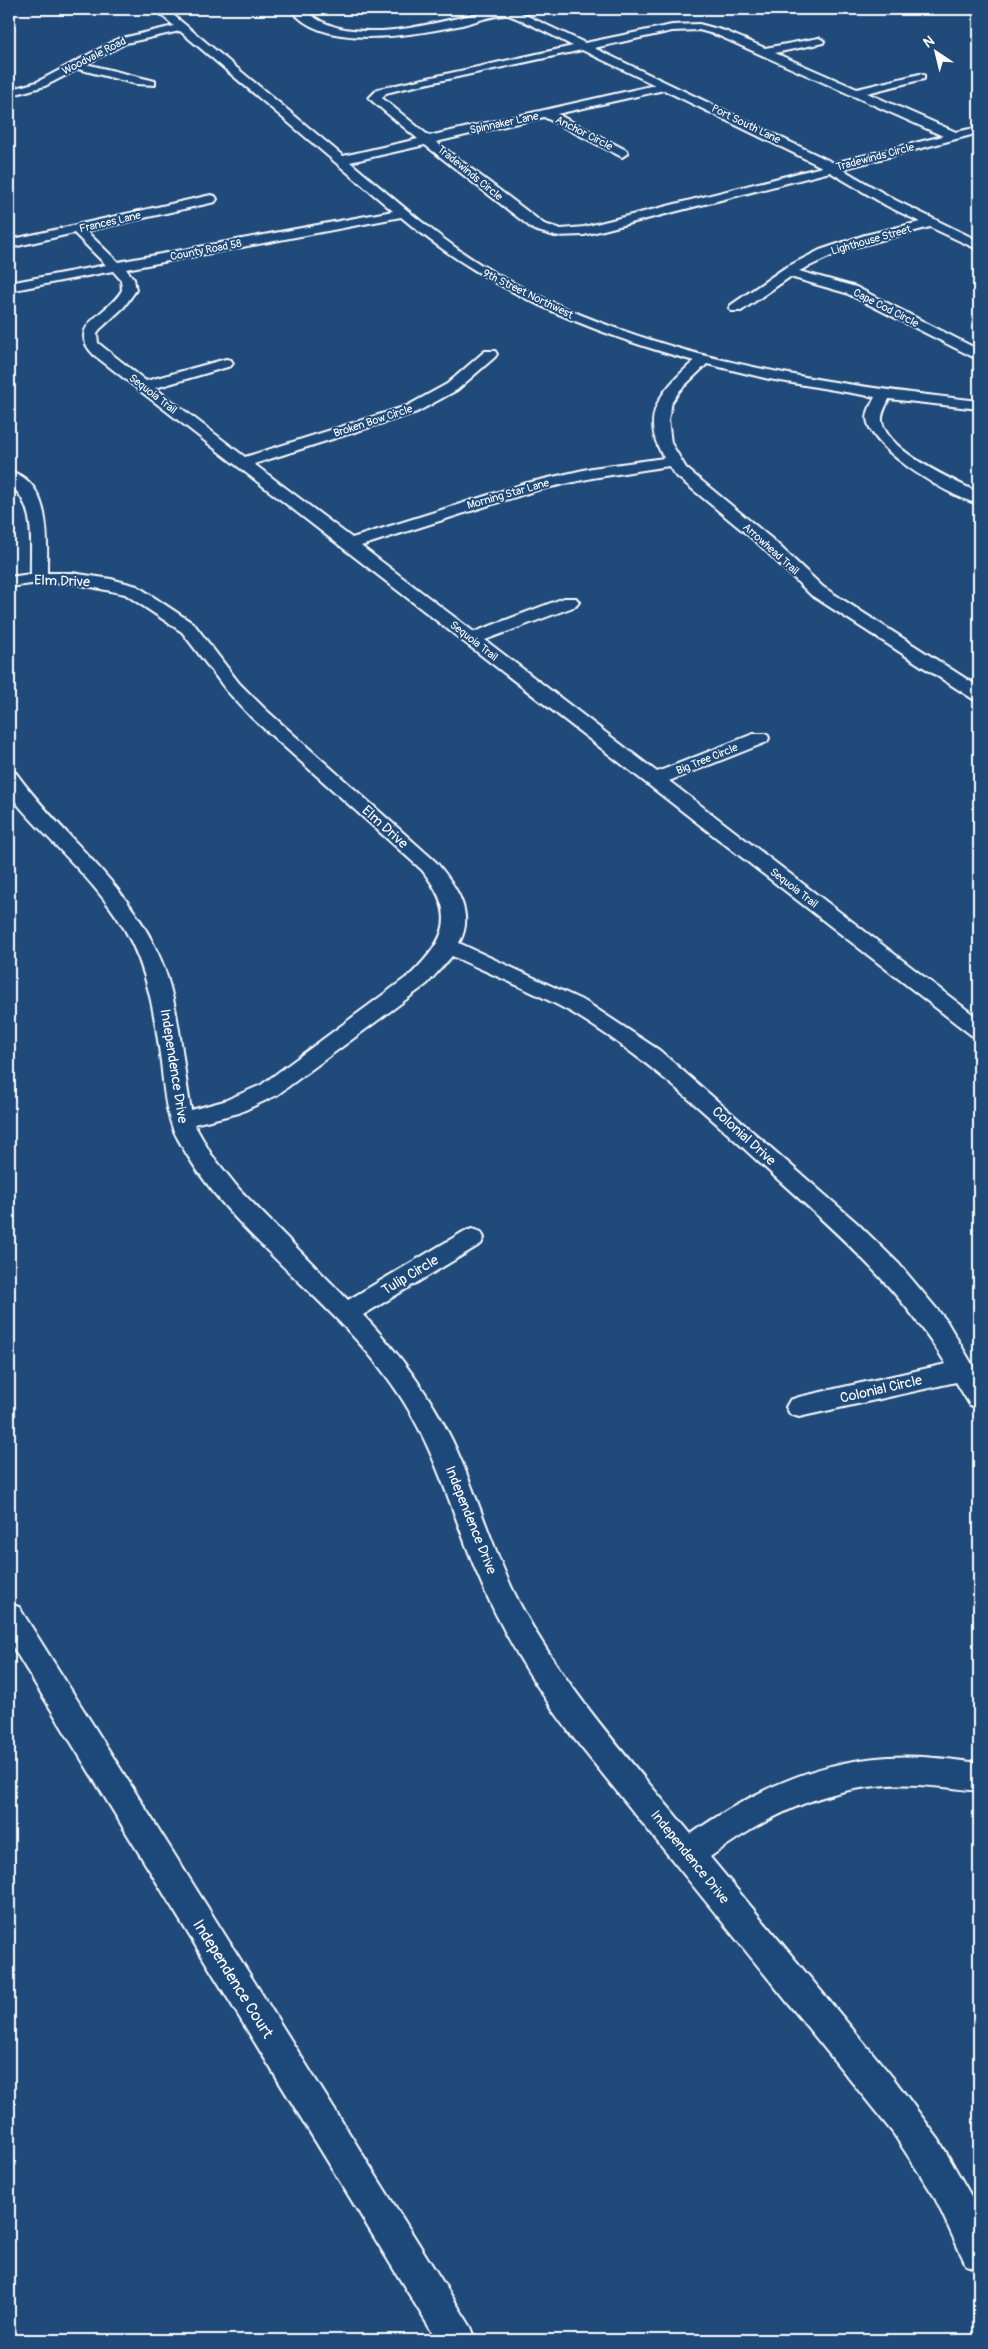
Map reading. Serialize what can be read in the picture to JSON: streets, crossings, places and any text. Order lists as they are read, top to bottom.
{
  "streets": {
    "street": [
      "Woodvale Road",
      "Spinnaker Lane",
      "Port South Lane",
      "Anchor Circle",
      "Tradewinds Circle",
      "Frances Lane",
      "Lighthouse Street",
      "County Road 58",
      "9th Street Northwest",
      "Cape Cod Circle",
      "Sequoia Trail",
      "Broken Bow Circle",
      "Morning Star Lane",
      "Arrowhead Trail",
      "Elm Drive",
      "Big Tree Circle",
      "Independence Drive",
      "Colonial Drive",
      "Tulip Circle",
      "Colonial Circle",
      "Independence Court"
    ]
  },
  "crossings": [
    ["Woodvale Road", "9th Street Northwest"],
    ["Spinnaker Lane", "Port South Lane"],
    ["Spinnaker Lane", "Anchor Circle"],
    ["Spinnaker Lane", "Tradewinds Circle"],
    ["Spinnaker Lane", "9th Street Northwest"],
    ["Port South Lane", "Tradewinds Circle"],
    ["Port South Lane", "Lighthouse Street"],
    ["Frances Lane", "Sequoia Trail"],
    ["Lighthouse Street", "Cape Cod Circle"],
    ["County Road 58", "9th Street Northwest"],
    ["County Road 58", "Sequoia Trail"],
    ["9th Street Northwest", "Arrowhead Trail"],
    ["Sequoia Trail", "Broken Bow Circle"],
    ["Sequoia Trail", "Morning Star Lane"],
    ["Sequoia Trail", "Big Tree Circle"],
    ["Morning Star Lane", "Arrowhead Trail"],
    ["Elm Drive", "Independence Drive"],
    ["Elm Drive", "Colonial Drive"],
    ["Independence Drive", "Tulip Circle"],
    ["Colonial Drive", "Colonial Circle"]
  ],
  "north": "top left"
}
